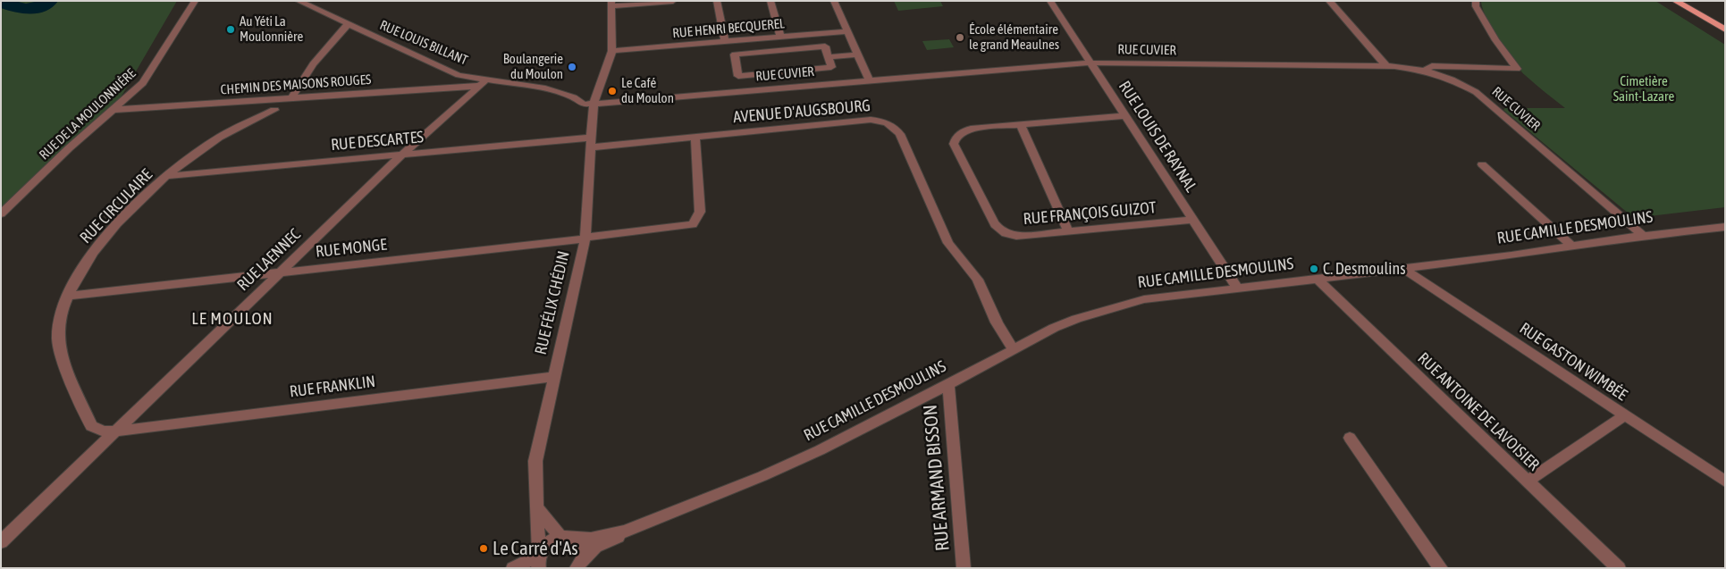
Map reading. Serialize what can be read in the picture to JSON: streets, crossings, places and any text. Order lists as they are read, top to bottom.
{
  "streets": {
    "street": [
      "RUE HENRI BECQUEREL",
      "RUE LOUIS BILLANT",
      "RUE CUVIER",
      "CHEMIN DES MAISONS ROUGES",
      "AVENUE D'AUGSBOURG",
      "RUE DE LA MOULONNIÈRE",
      "RUE LOUIS DE RAYNAL",
      "RUE DESCARTES",
      "RUE CIRCULAIRE",
      "RUE FRANÇOIS GUIZOT",
      "RUE CAMILLE DESMOULINS",
      "RUE MONGE",
      "RUE LAENNEC",
      "RUE FÉLIX CHÉDIN",
      "RUE GASTON WIMBÉE",
      "RUE FRANKLIN",
      "RUE ANTOINE DE LAVOISIER",
      "RUE ARMAND BISSON"
    ]
  },
  "crossings": [
    ["RUE HENRI BECQUEREL", "RUE FÉLIX CHÉDIN"],
    ["RUE LOUIS BILLANT", "RUE CUVIER"],
    ["RUE LOUIS BILLANT", "CHEMIN DES MAISONS ROUGES"],
    ["RUE LOUIS BILLANT", "RUE LAENNEC"],
    ["RUE LOUIS BILLANT", "RUE FÉLIX CHÉDIN"],
    ["RUE CUVIER", "RUE LOUIS DE RAYNAL"],
    ["RUE CUVIER", "RUE CAMILLE DESMOULINS"],
    ["RUE CUVIER", "RUE FÉLIX CHÉDIN"],
    ["CHEMIN DES MAISONS ROUGES", "RUE DE LA MOULONNIÈRE"],
    ["CHEMIN DES MAISONS ROUGES", "RUE LAENNEC"],
    ["AVENUE D'AUGSBOURG", "RUE DESCARTES"],
    ["AVENUE D'AUGSBOURG", "RUE CAMILLE DESMOULINS"],
    ["AVENUE D'AUGSBOURG", "RUE MONGE"],
    ["AVENUE D'AUGSBOURG", "RUE FÉLIX CHÉDIN"],
    ["RUE LOUIS DE RAYNAL", "RUE FRANÇOIS GUIZOT"],
    ["RUE LOUIS DE RAYNAL", "RUE CAMILLE DESMOULINS"],
    ["RUE DESCARTES", "RUE CIRCULAIRE"],
    ["RUE DESCARTES", "RUE LAENNEC"],
    ["RUE DESCARTES", "RUE FÉLIX CHÉDIN"],
    ["RUE CIRCULAIRE", "RUE MONGE"],
    ["RUE CIRCULAIRE", "RUE LAENNEC"],
    ["RUE CIRCULAIRE", "RUE FRANKLIN"],
    ["RUE CAMILLE DESMOULINS", "RUE GASTON WIMBÉE"],
    ["RUE CAMILLE DESMOULINS", "RUE ANTOINE DE LAVOISIER"],
    ["RUE CAMILLE DESMOULINS", "RUE ARMAND BISSON"],
    ["RUE MONGE", "RUE LAENNEC"],
    ["RUE MONGE", "RUE FÉLIX CHÉDIN"],
    ["RUE LAENNEC", "RUE FRANKLIN"],
    ["RUE FÉLIX CHÉDIN", "RUE FRANKLIN"]
  ],
  "districts": ["LE MOULON"],
  "parks": ["Cimetière Saint-Lazare"],
  "places": [
    "Au Yéti La Moulonnière",
    "École élémentaire le grand Meaulnes",
    "Boulangerie du Moulon",
    "Le Café du Moulon",
    "C. Desmoulins",
    "Le Carré d'As"
  ]
}
